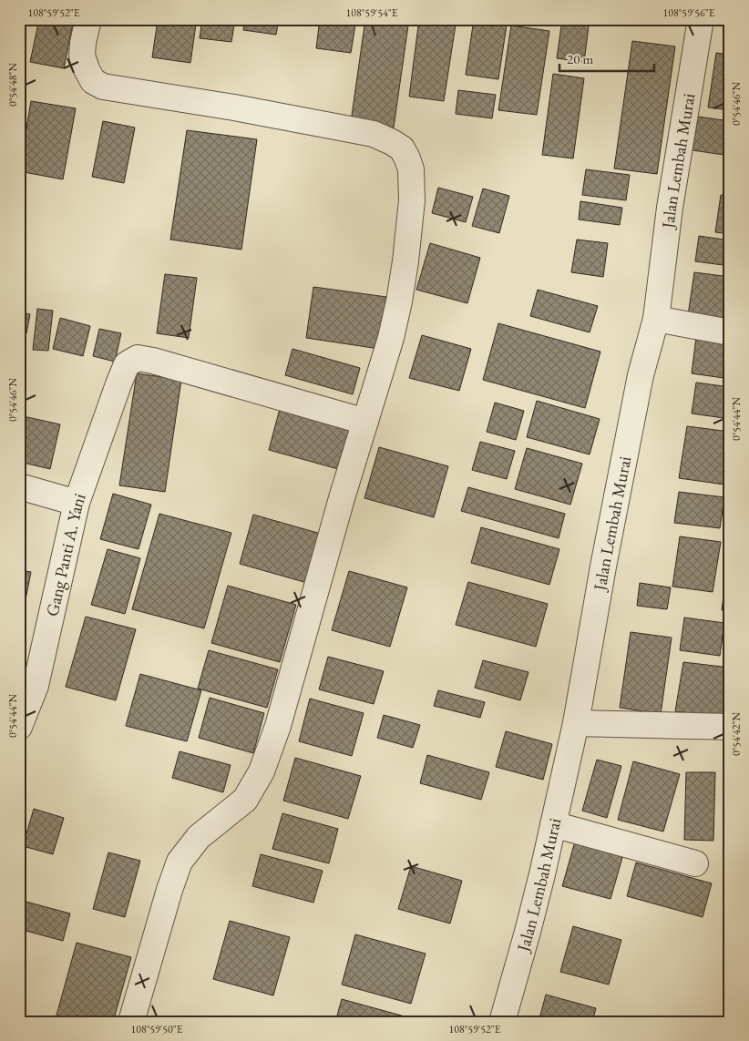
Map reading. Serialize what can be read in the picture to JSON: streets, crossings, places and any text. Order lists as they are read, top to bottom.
{
  "streets": {
    "street": ["Jalan Lembah Murai", "Gang Panti A. Yani"]
  },
  "scale_bar": "20 m",
  "coordinates": [
    "108°59'52\"E",
    "108°59'54\"E",
    "108°59'56\"E",
    "0°54'48\"N",
    "0°54'46\"N",
    "0°54'44\"N",
    "0°54'42\"N",
    "108°59'50\"E"
  ]
}
